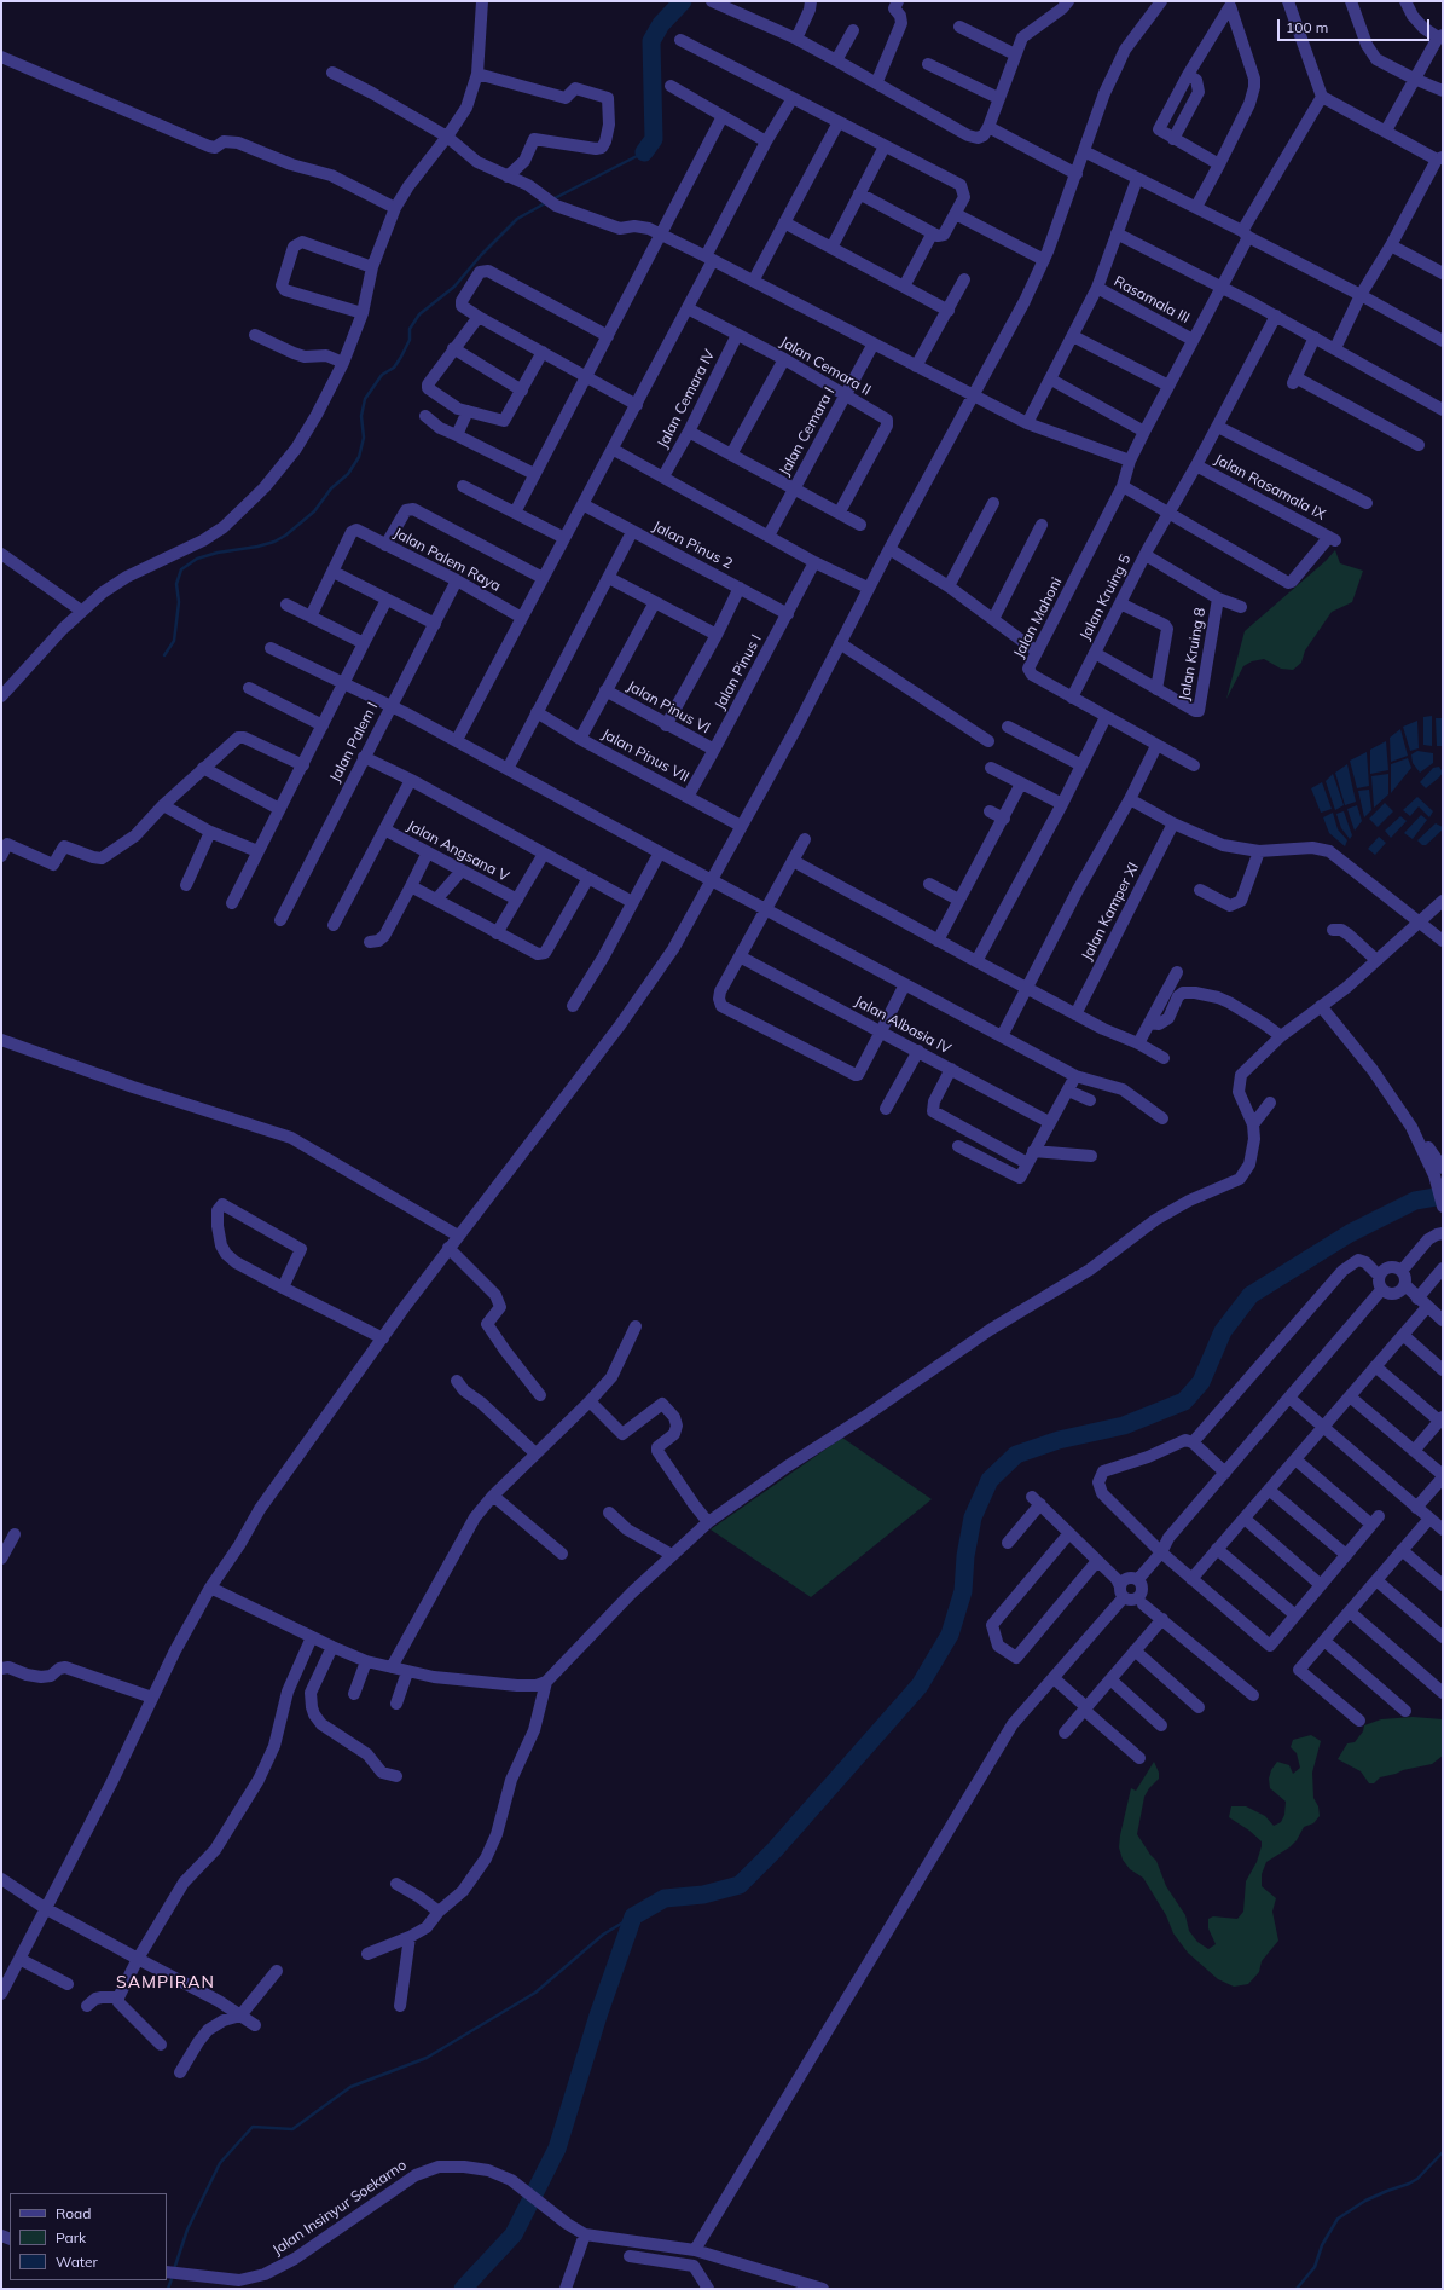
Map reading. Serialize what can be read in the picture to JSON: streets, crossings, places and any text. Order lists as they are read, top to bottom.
{
  "streets": {
    "street": [
      "Rasamala III",
      "Jalan Cemara II",
      "Jalan Cemara IV",
      "Jalan Cemara I",
      "Jalan Rasamala IX",
      "Jalan Pinus 2",
      "Jalan Palem Raya",
      "Jalan Kruing 5",
      "Jalan Mahoni",
      "Jalan Kruing 8",
      "Jalan Pinus I",
      "Jalan Pinus Vl",
      "Jalan Palem I",
      "Jalan Pinus VII",
      "Jalan Angsana V",
      "Jalan Kamper XI",
      "Jalan Albasia lV",
      "Jalan Insinyur Soekarno"
    ]
  },
  "crossings": [
    ["Rasamala III", "Jalan Mahoni"],
    ["Jalan Cemara II", "Jalan Cemara IV"],
    ["Jalan Cemara II", "Jalan Cemara I"],
    ["Jalan Rasamala IX", "Jalan Kruing 5"],
    ["Jalan Pinus 2", "Jalan Pinus I"],
    ["Jalan Palem Raya", "Jalan Palem I"],
    ["Jalan Kruing 5", "Jalan Mahoni"],
    ["Jalan Kruing 5", "Jalan Kruing 8"],
    ["Jalan Pinus I", "Jalan Pinus Vl"],
    ["Jalan Pinus I", "Jalan Pinus VII"]
  ],
  "districts": ["SAMPIRAN"],
  "legend": ["Road", "Park", "Water"],
  "scale_bar": "100 m"
}
